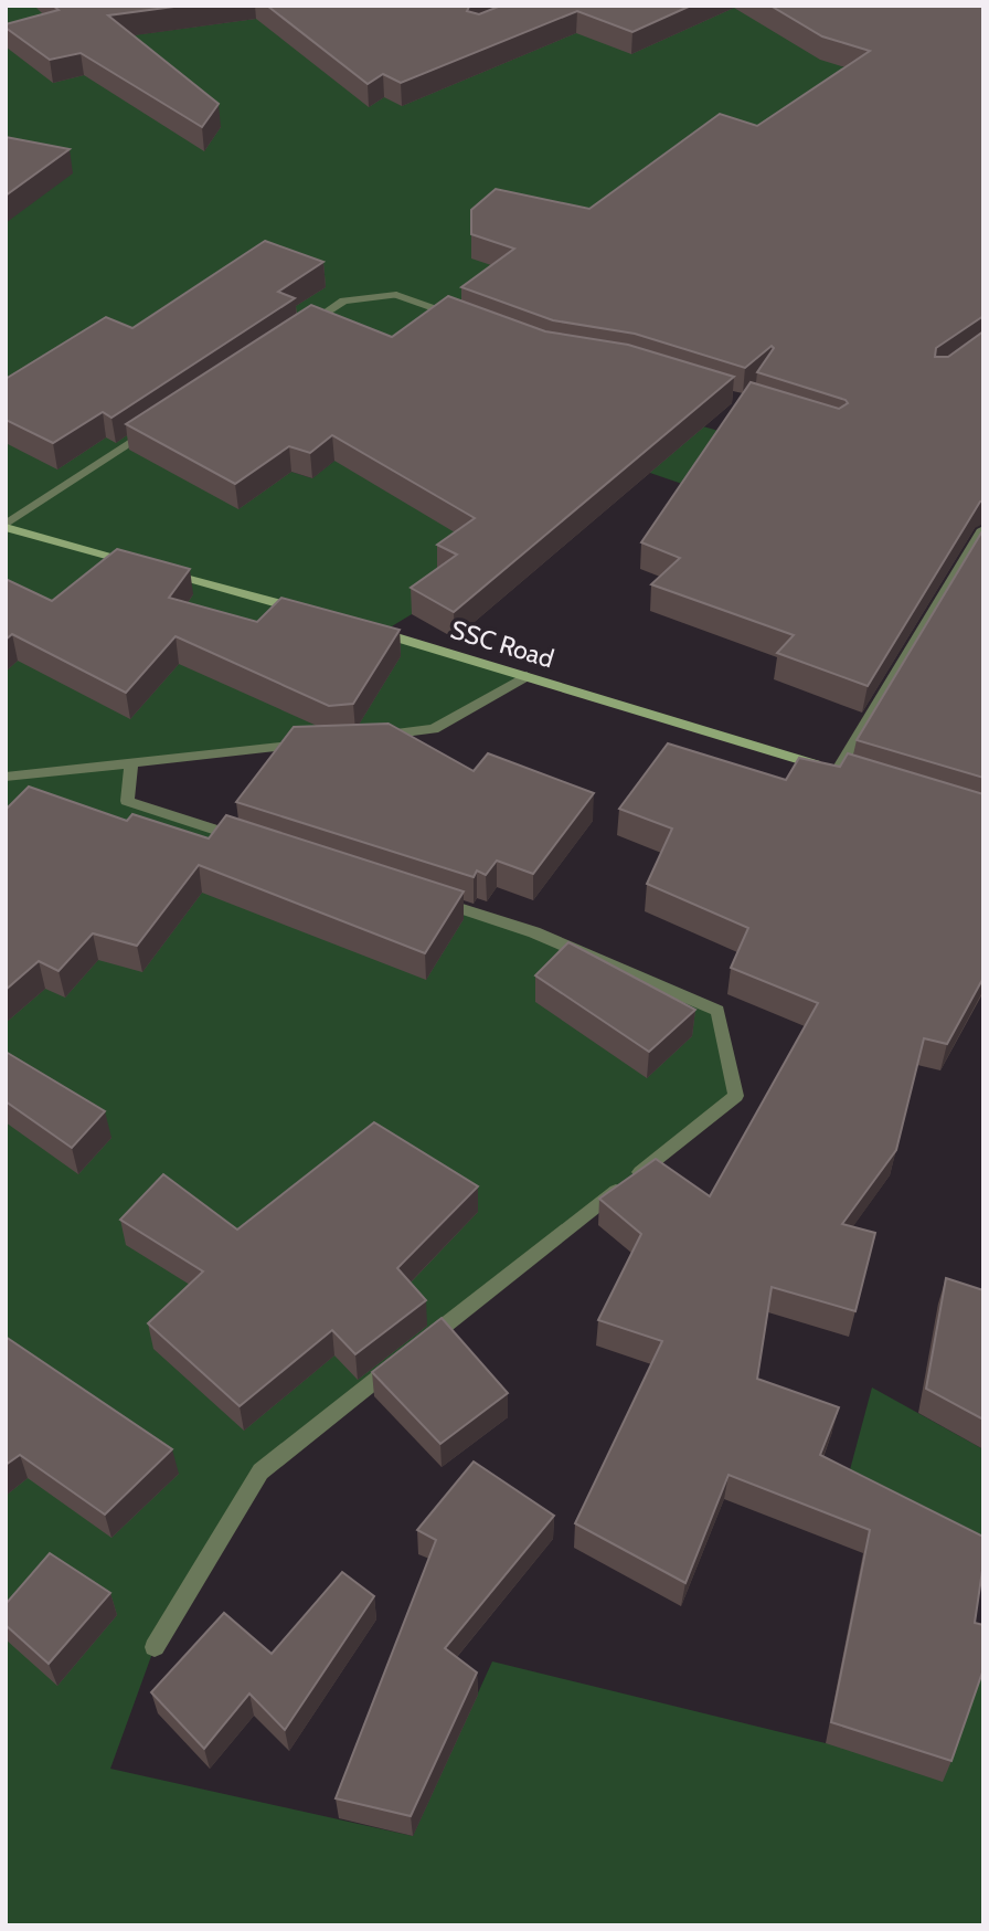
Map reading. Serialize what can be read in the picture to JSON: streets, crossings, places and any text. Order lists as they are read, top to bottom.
{
  "streets": {
    "street": ["SSC Road"]
  }
}
